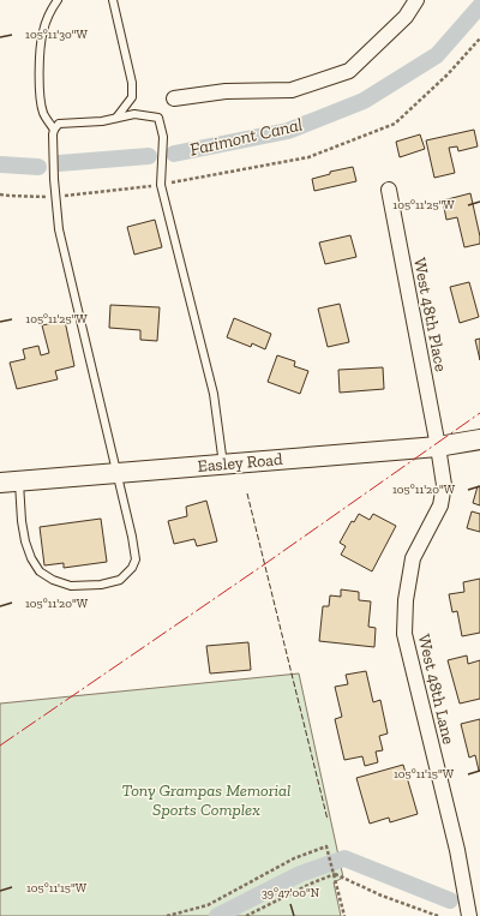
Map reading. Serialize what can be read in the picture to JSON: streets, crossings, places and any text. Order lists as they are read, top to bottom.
{
  "streets": {
    "street": ["West 48th Place", "Easley Road", "West 48th Lane"]
  },
  "crossings": [
    ["West 48th Place", "Easley Road"],
    ["West 48th Place", "West 48th Lane"],
    ["Easley Road", "West 48th Lane"]
  ],
  "water": ["Farimont Canal"],
  "parks": ["Tony Grampas Memorial Sports Complex"],
  "coordinates": [
    "105°11'30\"W",
    "105°11'25\"W",
    "105°11'20\"W",
    "105°11'15\"W",
    "39°47'00\"N"
  ]
}
